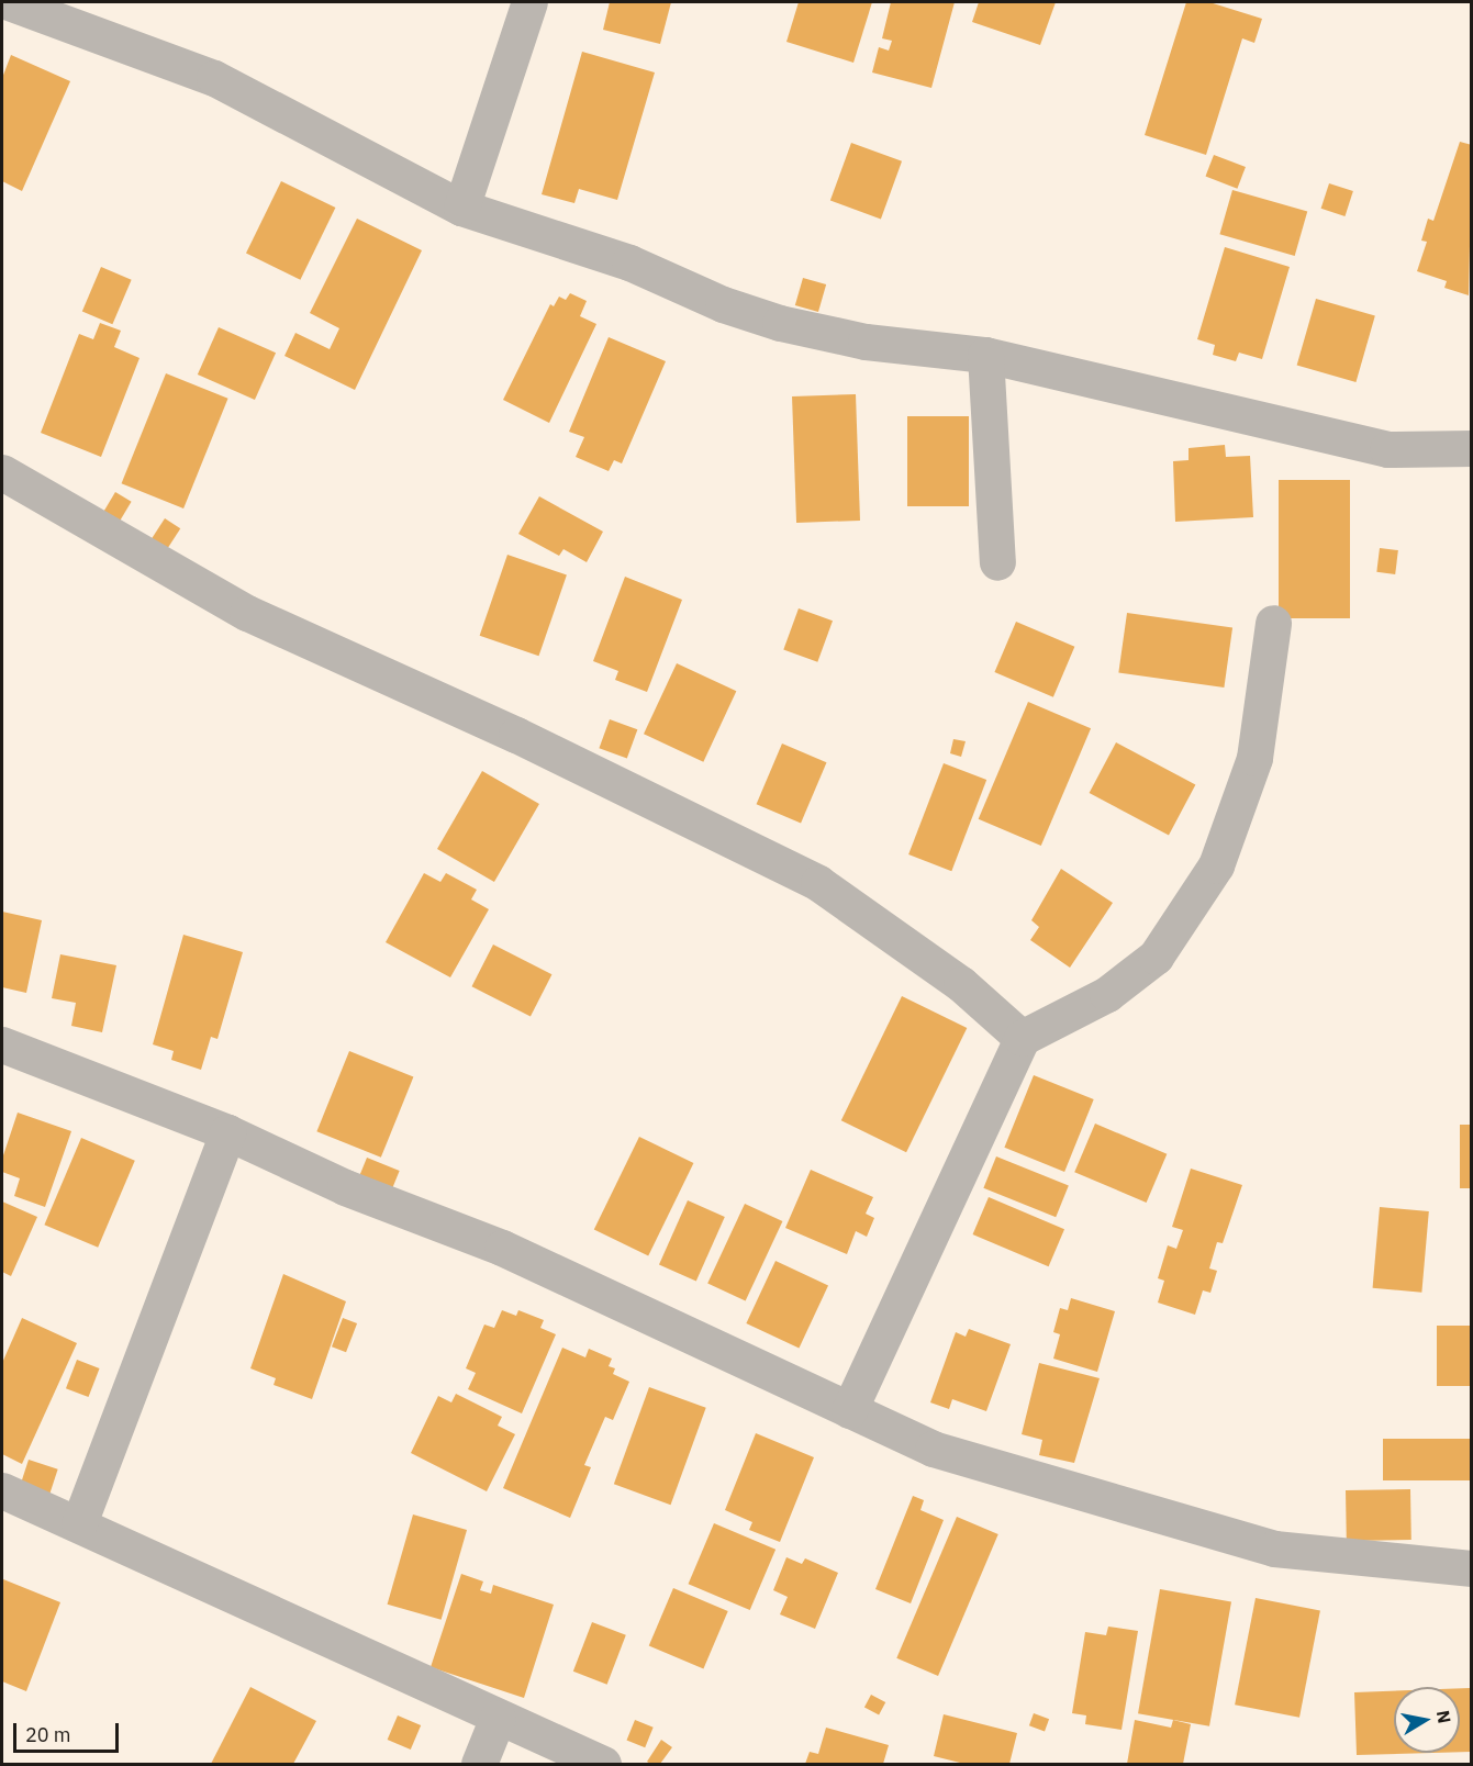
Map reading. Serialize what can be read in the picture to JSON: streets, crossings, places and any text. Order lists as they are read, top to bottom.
{
  "scale_bar": "20 m",
  "north": "right"
}
